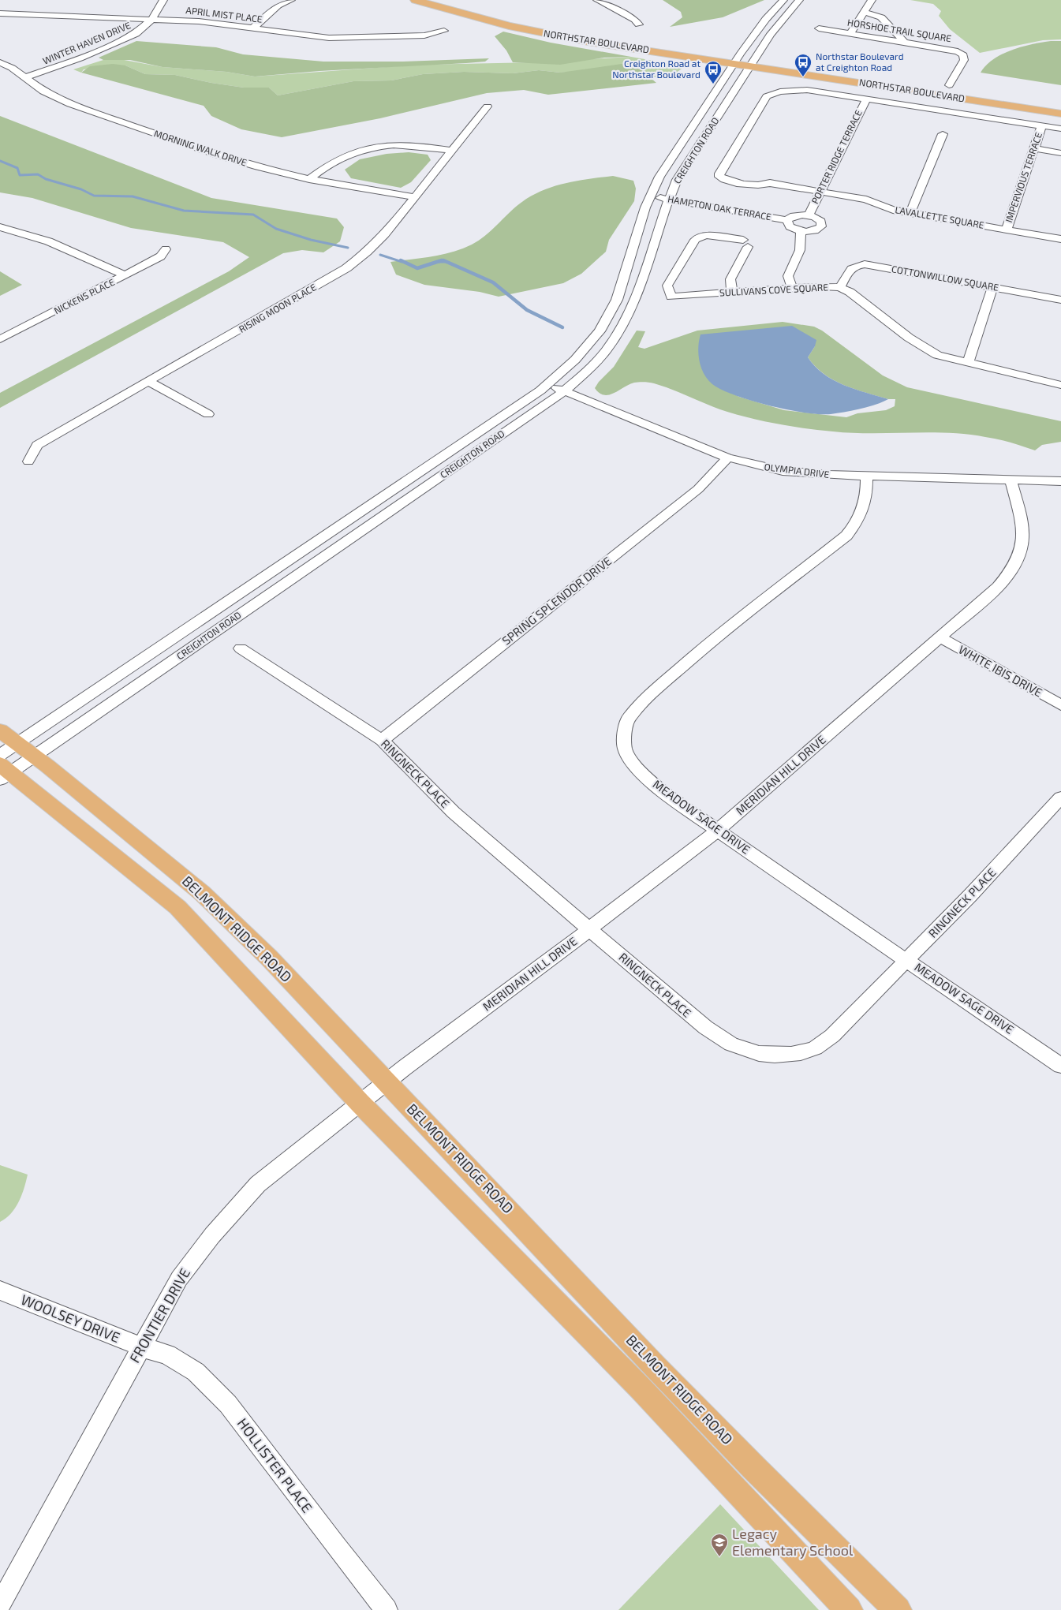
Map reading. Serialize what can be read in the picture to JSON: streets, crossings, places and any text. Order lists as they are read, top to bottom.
{
  "streets": {
    "main road": ["NORTHSTAR BOULEVARD", "BELMONT RIDGE ROAD"],
    "street": [
      "APRIL MIST PLACE",
      "HORSHOE TRAIL SQUARE",
      "WINTER HAVEN DRIVE",
      "MORNING WALK DRIVE",
      "CREIGHTON ROAD",
      "PORTER RIDGE TERRACE",
      "IMPERVIOUS TERRACE",
      "HAMPTON OAK TERRACE",
      "LAVALLETTE SQUARE",
      "COTTONWILLOW SQUARE",
      "SULLIVANS COVE SQUARE",
      "NICKENS PLACE",
      "RISING MOON PLACE",
      "OLYMPIA DRIVE",
      "SPRING SPLENDOR DRIVE",
      "WHITE IBIS DRIVE",
      "RINGNECK PLACE",
      "MERIDIAN HILL DRIVE",
      "MEADOW SAGE DRIVE",
      "FRONTIER DRIVE",
      "WOOLSEY DRIVE",
      "HOLLISTER PLACE"
    ]
  },
  "crossings": [
    ["APRIL MIST PLACE", "WINTER HAVEN DRIVE"],
    ["HORSHOE TRAIL SQUARE", "NORTHSTAR BOULEVARD"],
    ["NORTHSTAR BOULEVARD", "CREIGHTON ROAD"],
    ["WINTER HAVEN DRIVE", "MORNING WALK DRIVE"],
    ["MORNING WALK DRIVE", "RISING MOON PLACE"],
    ["CREIGHTON ROAD", "HAMPTON OAK TERRACE"],
    ["CREIGHTON ROAD", "OLYMPIA DRIVE"],
    ["CREIGHTON ROAD", "BELMONT RIDGE ROAD"],
    ["PORTER RIDGE TERRACE", "LAVALLETTE SQUARE"],
    ["IMPERVIOUS TERRACE", "LAVALLETTE SQUARE"],
    ["COTTONWILLOW SQUARE", "SULLIVANS COVE SQUARE"],
    ["OLYMPIA DRIVE", "SPRING SPLENDOR DRIVE"],
    ["OLYMPIA DRIVE", "MERIDIAN HILL DRIVE"],
    ["OLYMPIA DRIVE", "MEADOW SAGE DRIVE"],
    ["SPRING SPLENDOR DRIVE", "RINGNECK PLACE"],
    ["WHITE IBIS DRIVE", "MERIDIAN HILL DRIVE"],
    ["RINGNECK PLACE", "MERIDIAN HILL DRIVE"],
    ["RINGNECK PLACE", "MEADOW SAGE DRIVE"],
    ["MERIDIAN HILL DRIVE", "MEADOW SAGE DRIVE"],
    ["MERIDIAN HILL DRIVE", "BELMONT RIDGE ROAD"],
    ["MERIDIAN HILL DRIVE", "FRONTIER DRIVE"],
    ["BELMONT RIDGE ROAD", "FRONTIER DRIVE"],
    ["FRONTIER DRIVE", "WOOLSEY DRIVE"],
    ["FRONTIER DRIVE", "HOLLISTER PLACE"],
    ["WOOLSEY DRIVE", "HOLLISTER PLACE"]
  ],
  "places": {
    "bus stop": ["Northstar Boulevard at Creighton Road", "Creighton Road at Northstar Boulevard"],
    "school or university": ["Legacy Elementary School"]
  }
}
